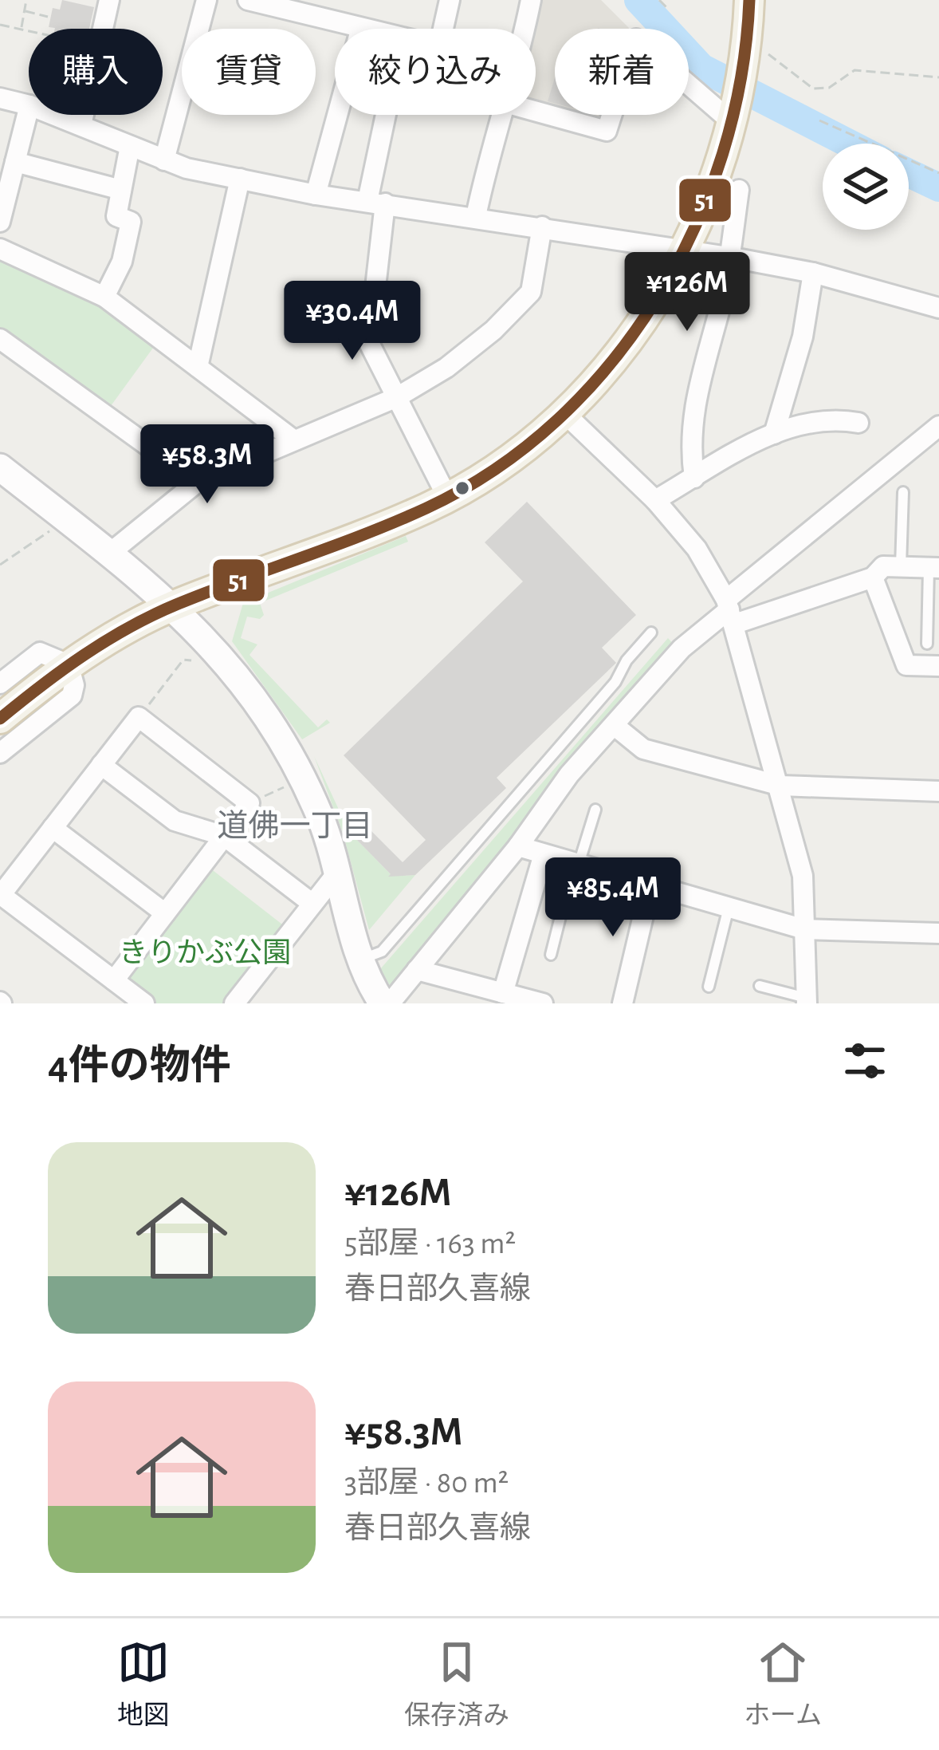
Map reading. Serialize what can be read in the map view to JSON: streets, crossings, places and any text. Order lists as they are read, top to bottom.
{
  "districts": ["道佛一丁目"],
  "parks": ["きりかぶ公園"],
  "lines": ["transit line 51"],
  "page": {
    "chip": [
      "購入",
      "賃貸",
      "絞り込み",
      "新着"
    ],
    "price": [
      "¥126M",
      "¥30.4M",
      "¥58.3M",
      "¥85.4M"
    ],
    "heading": "4件の物件",
    "list": [
      {
        "name": "¥126M",
        "note": "5部屋 · 163 m² · 春日部久喜線"
      },
      {
        "name": "¥58.3M",
        "note": "3部屋 · 80 m² · 春日部久喜線"
      }
    ],
    "tabs": ["地図", "保存済み", "ホーム"]
  }
}
